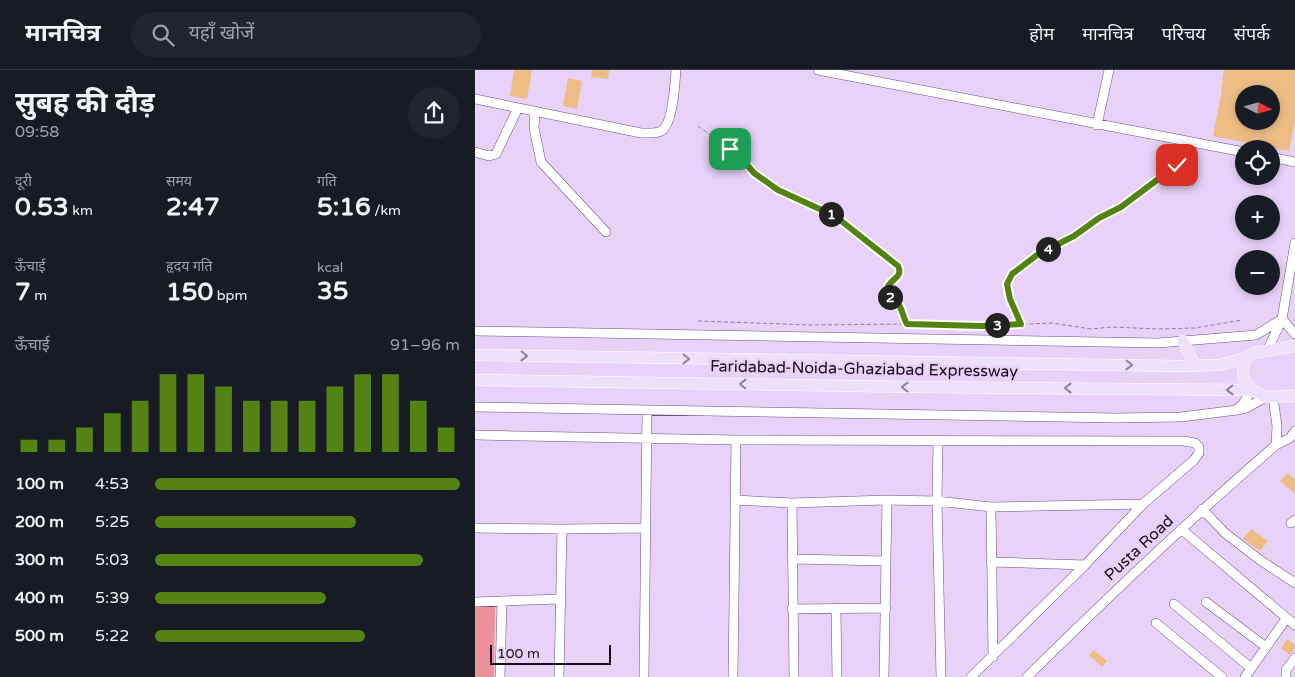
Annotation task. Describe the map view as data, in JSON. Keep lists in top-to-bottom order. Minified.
{"streets":{"main road":["Faridabad-Noida-Ghaziabad Expressway"],"street":["Pusta Road"]},"scale_bar":"100 m","north":"right","page":{"header":"मानचित्र","search":"यहाँ खोजें","nav":["होम","मानचित्र","परिचय","संपर्क"],"heading":["सुबह की दौड़","09:58"],"map_buttons":["+","−"],"stats":[["दूरी","0.53 km"],["समय","2:47"],["गति","5:16 /km"],["ऊँचाई","7 m"],["हृदय गति","150 bpm"],["kcal","35"]],"pins":["1","4","2","3"],"chart":["ऊँचाई","91–96 m"],"list":[{"name":"100 m","note":"4:53"},{"name":"200 m","note":"5:25"},{"name":"300 m","note":"5:03"},{"name":"400 m","note":"5:39"},{"name":"500 m","note":"5:22"}],"scale":"100 m"}}
